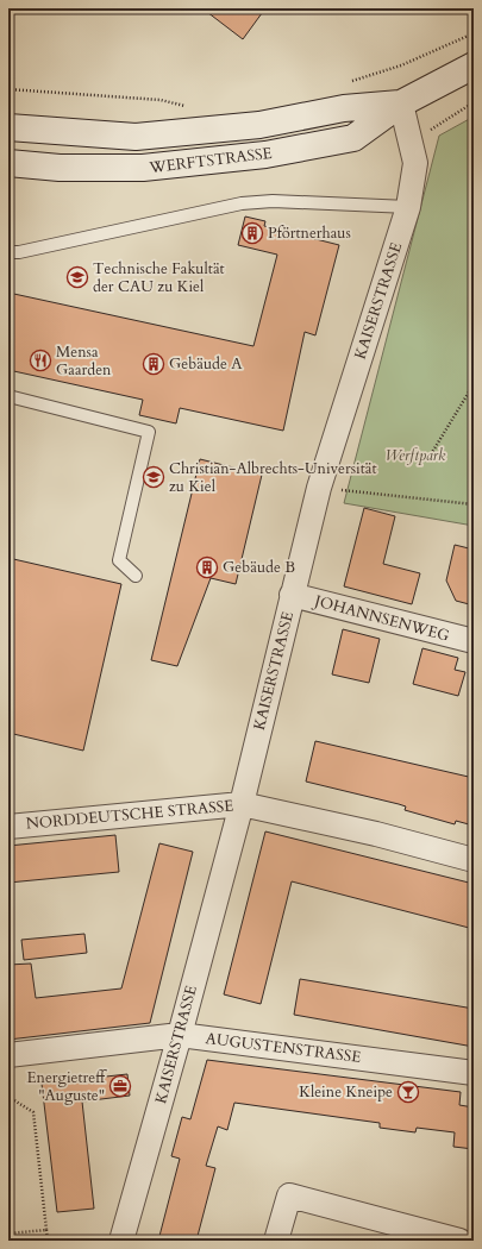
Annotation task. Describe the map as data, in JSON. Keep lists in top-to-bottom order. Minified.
{"streets":{"main road":["WERFTSTRASSE"],"street":["KAISERSTRASSE","JOHANNSENWEG","NORDDEUTSCHE STRASSE","AUGUSTENSTRASSE"]},"crossings":[["WERFTSTRASSE","KAISERSTRASSE"],["KAISERSTRASSE","JOHANNSENWEG"],["KAISERSTRASSE","NORDDEUTSCHE STRASSE"],["KAISERSTRASSE","AUGUSTENSTRASSE"]],"parks":["Werftpark"],"places":{"building":["Pförtnerhaus","Gebäude A","Gebäude B"],"school or university":["Technische Fakultät der CAU zu Kiel","Christian-Albrechts-Universität zu Kiel"],"restaurant":["Mensa Gaarden"],"office":["Energietreff \"Auguste\""],"bar":["Kleine Kneipe"]}}
